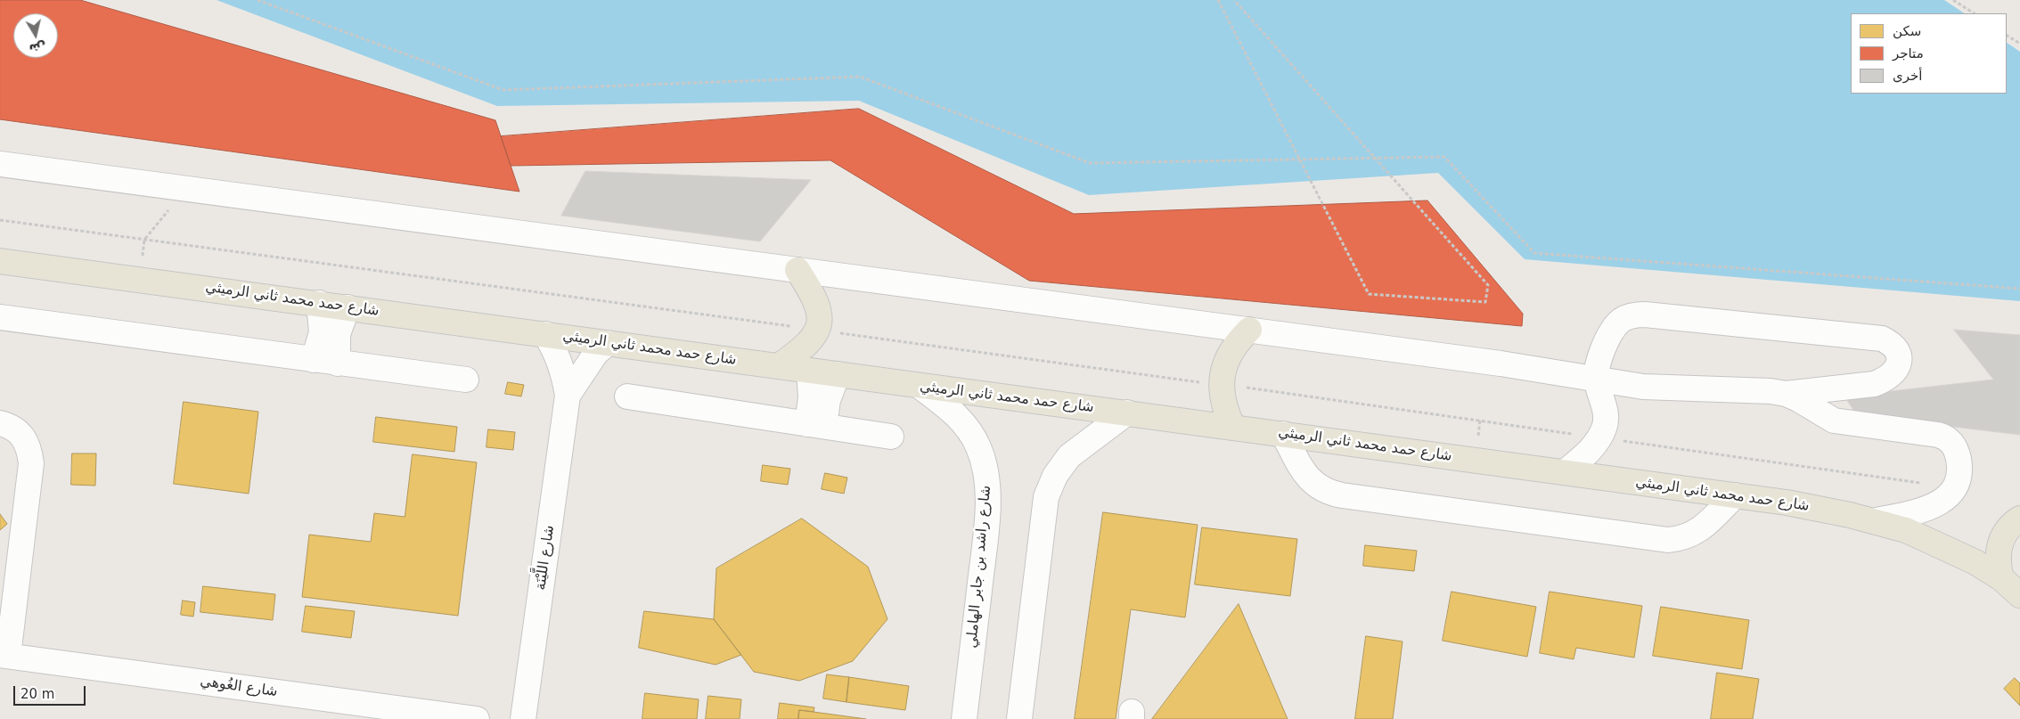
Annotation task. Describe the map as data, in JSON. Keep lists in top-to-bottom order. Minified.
{"streets":{"main road":["شارع حمد محمد ثاني الرميثي"],"street":["شارع اللَّيْنَة","شارع راشد بن جابر الهاملي","شارع الغُوهي"]},"crossings":[["شارع حمد محمد ثاني الرميثي","شارع اللَّيْنَة"],["شارع حمد محمد ثاني الرميثي","شارع راشد بن جابر الهاملي"]],"legend":["سكن","متاجر","أخرى"],"scale_bar":"20 m","north":"bottom"}
